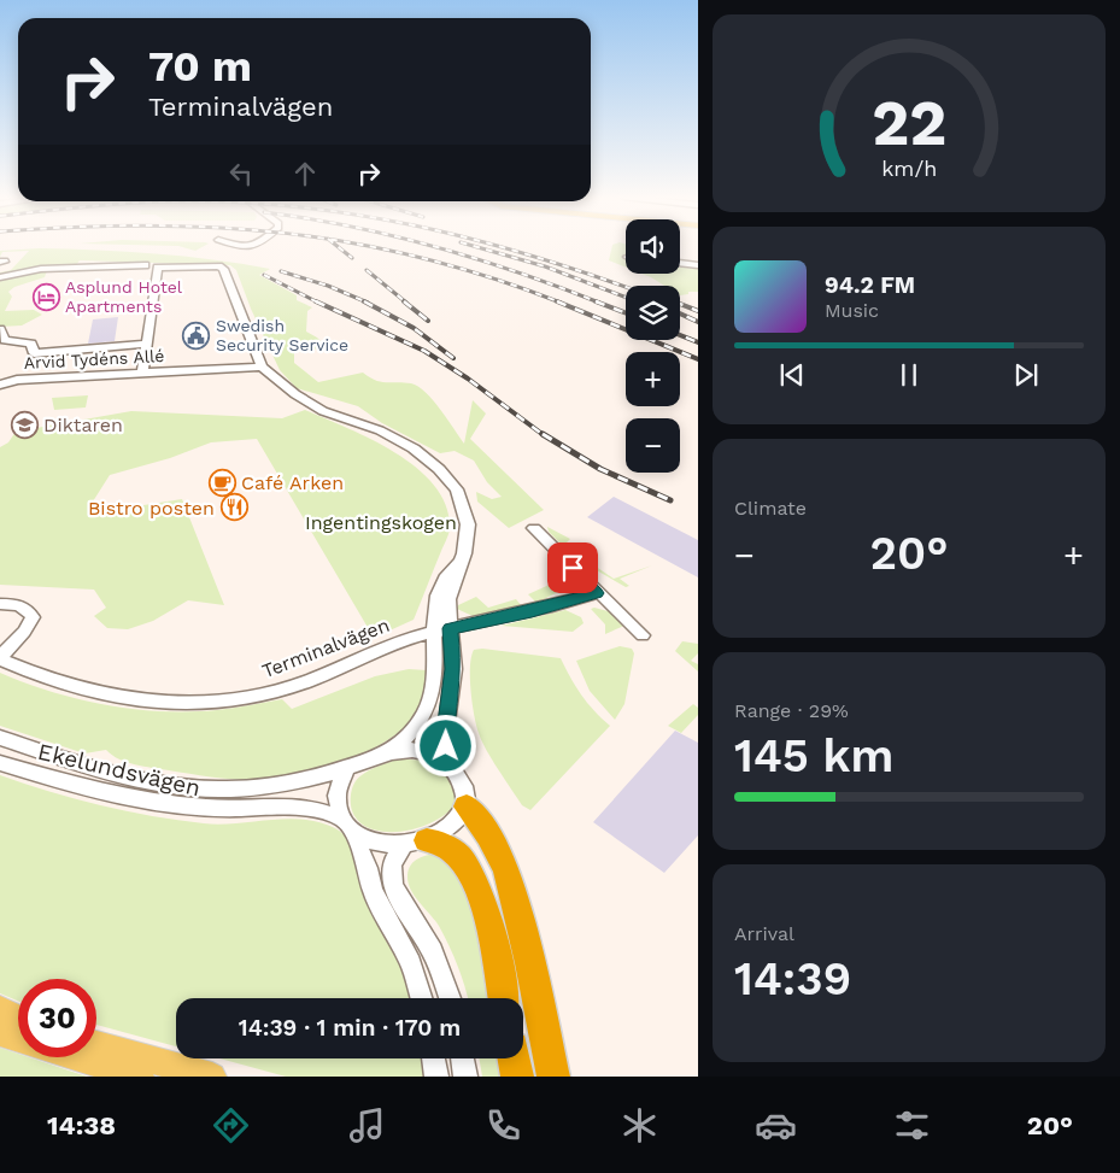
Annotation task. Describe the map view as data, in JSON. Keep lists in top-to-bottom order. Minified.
{"streets":{"street":["Arvid Tydéns Allé","Terminalvägen","Ekelundsvägen"]},"parks":["Ingentingskogen"],"places":{"hotel":["Asplund Hotel Apartments"],"public building":["Swedish Security Service"],"school or university":["Diktaren"],"cafe":["Café Arken"],"restaurant":["Bistro posten"]},"page":{"turn":["70 m","Terminalvägen"],"map_buttons":["+","−"],"song":["94.2 FM","Music"],"tile":["Climate",["Range · 29%","145 km"],["Arrival","14:39"]],"heat":["−","20°","+"],"limit":"30","trip":"14:39 · 1 min · 170 m","tabs":["14:38","20°"],"gauge":["22","km/h"]}}
